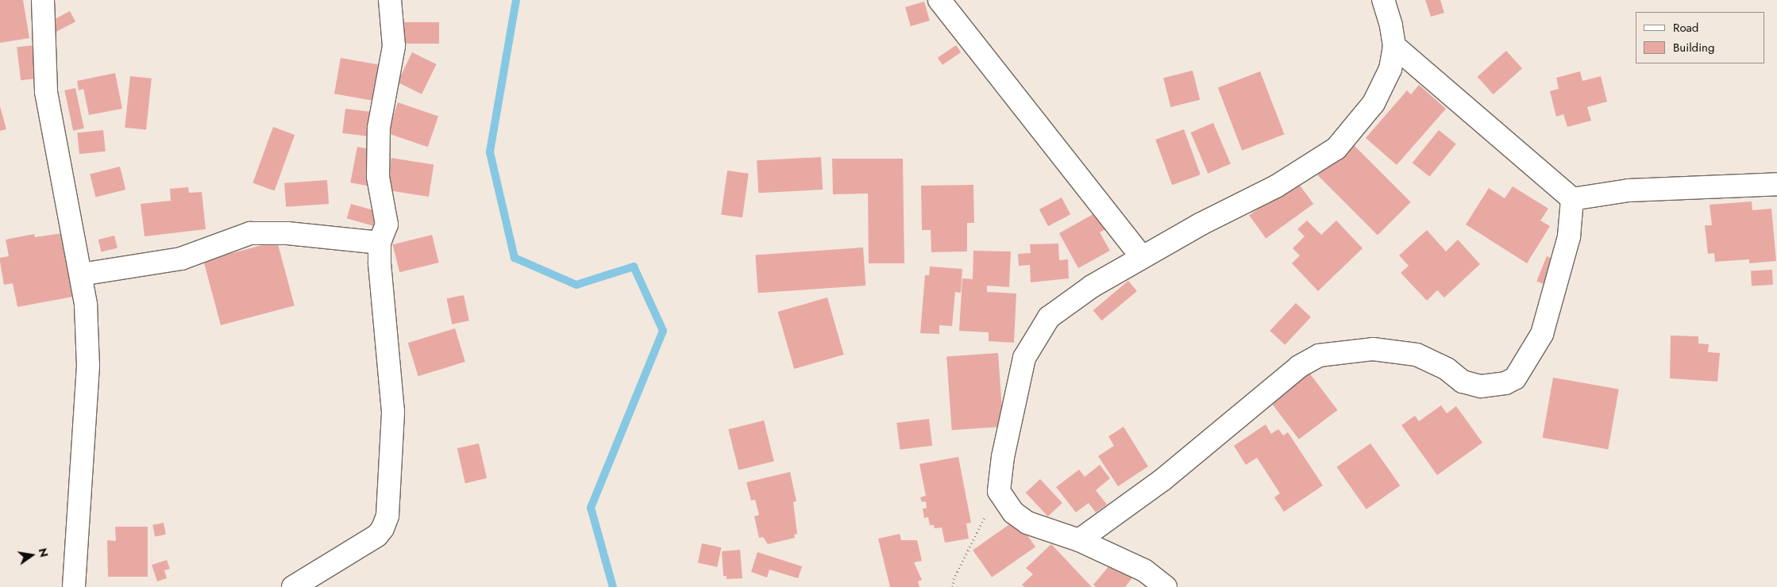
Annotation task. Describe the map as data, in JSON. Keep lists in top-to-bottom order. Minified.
{"legend":["Road","Building"],"north":"right"}
